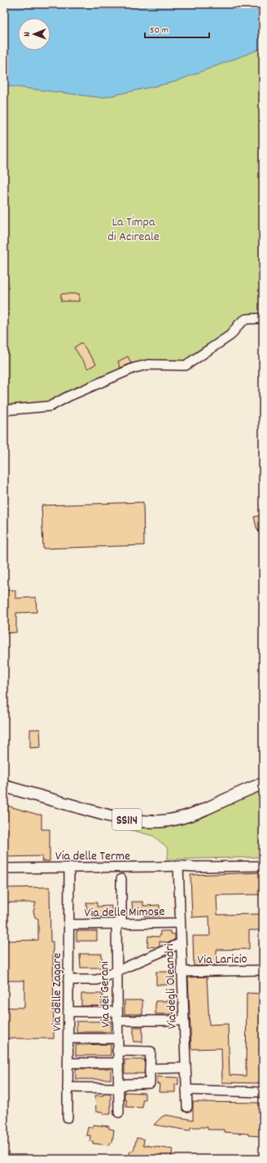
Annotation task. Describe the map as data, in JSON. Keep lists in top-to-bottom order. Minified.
{"streets":{"main road":["SS114"],"street":["Via delle Terme","Via delle Mimose","Via Laricio","Via degli Oleandri","Via delle Zagare","Via dei Gerani"]},"crossings":[["Via delle Terme","Via degli Oleandri"],["Via delle Terme","Via delle Zagare"],["Via delle Mimose","Via degli Oleandri"],["Via delle Mimose","Via delle Zagare"],["Via delle Mimose","Via dei Gerani"],["Via Laricio","Via degli Oleandri"]],"parks":["La Timpa di Acireale"],"scale_bar":"50 m","north":"left"}
